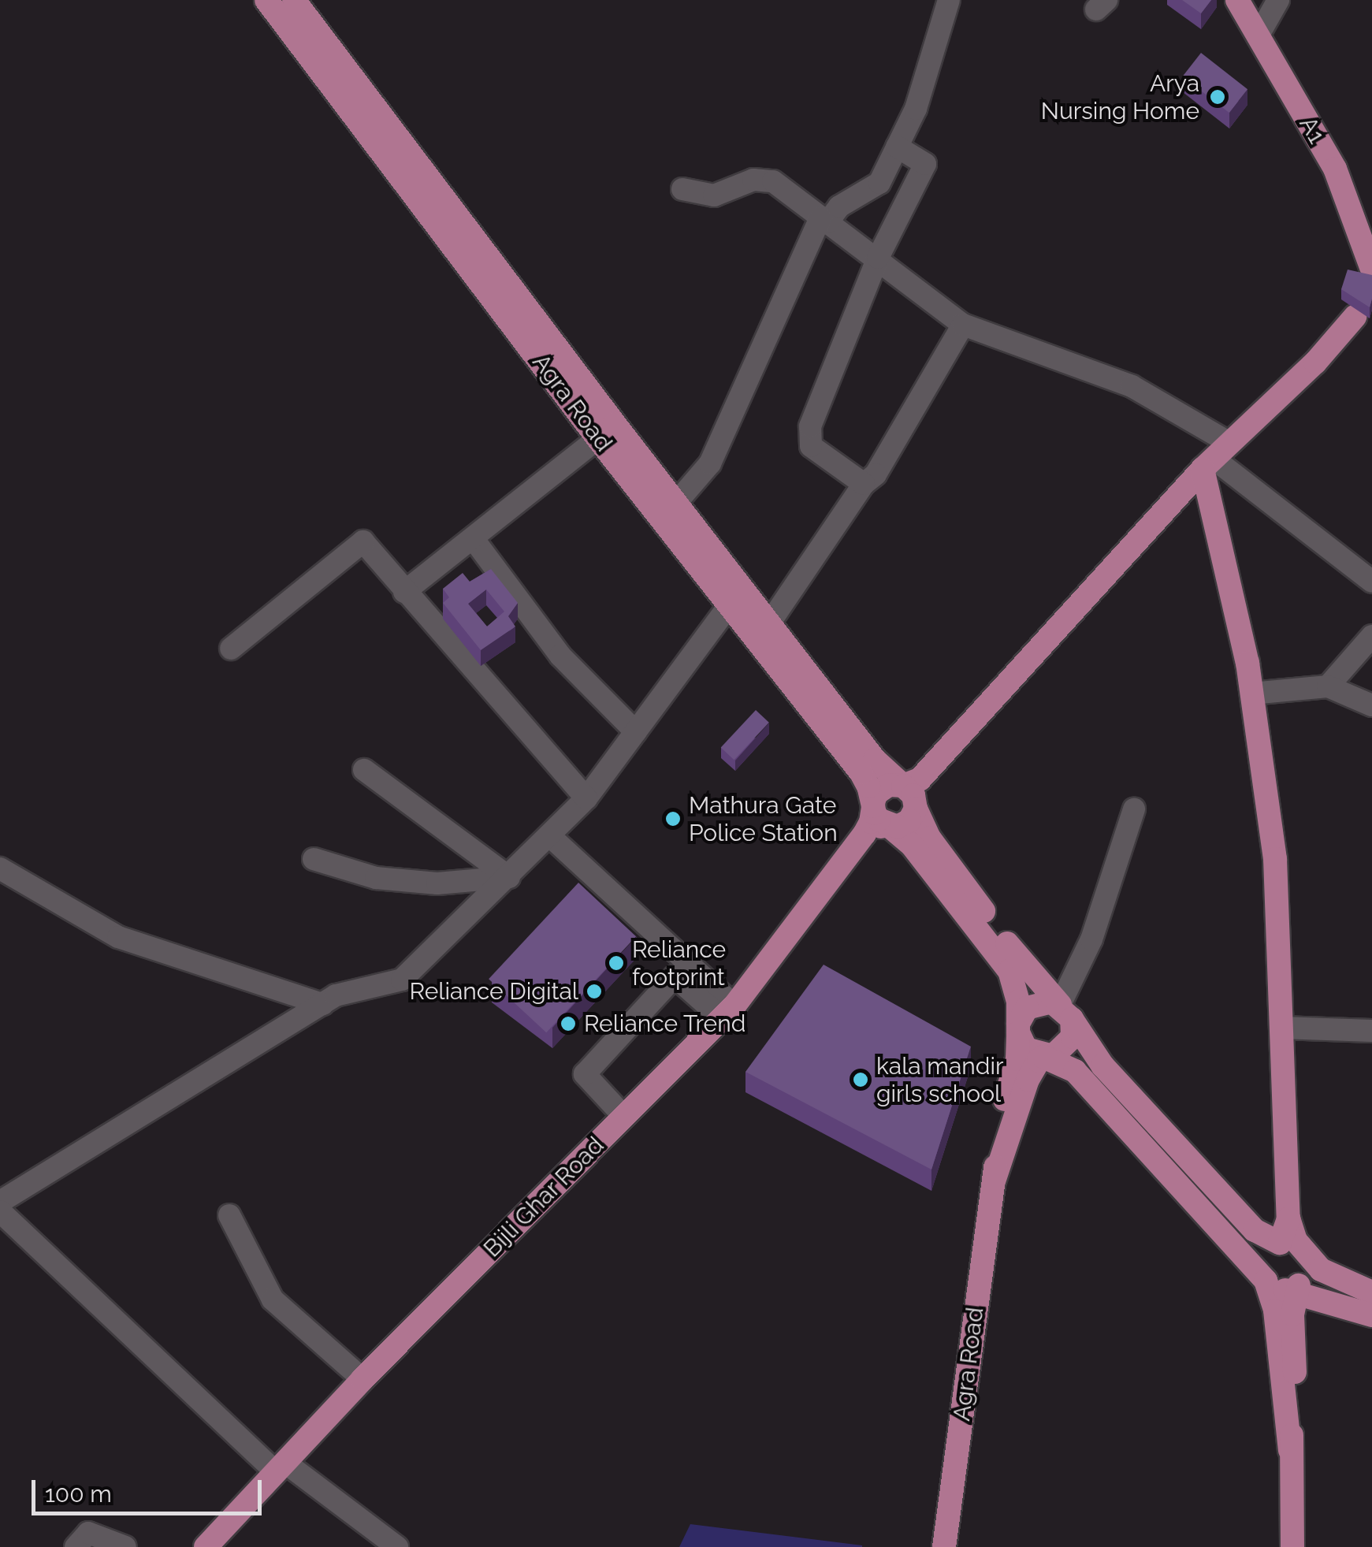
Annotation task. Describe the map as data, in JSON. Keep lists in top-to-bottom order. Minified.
{"streets":{"main road":["A1","Agra Road","Bijli Ghar Road"]},"crossings":[["Agra Road","Bijli Ghar Road"]],"places":["Arya Nursing Home","Mathura Gate Police Station","Reliance footprint","Reliance Digital","Reliance Trend","kala mandir girls school"],"scale_bar":"100 m"}
